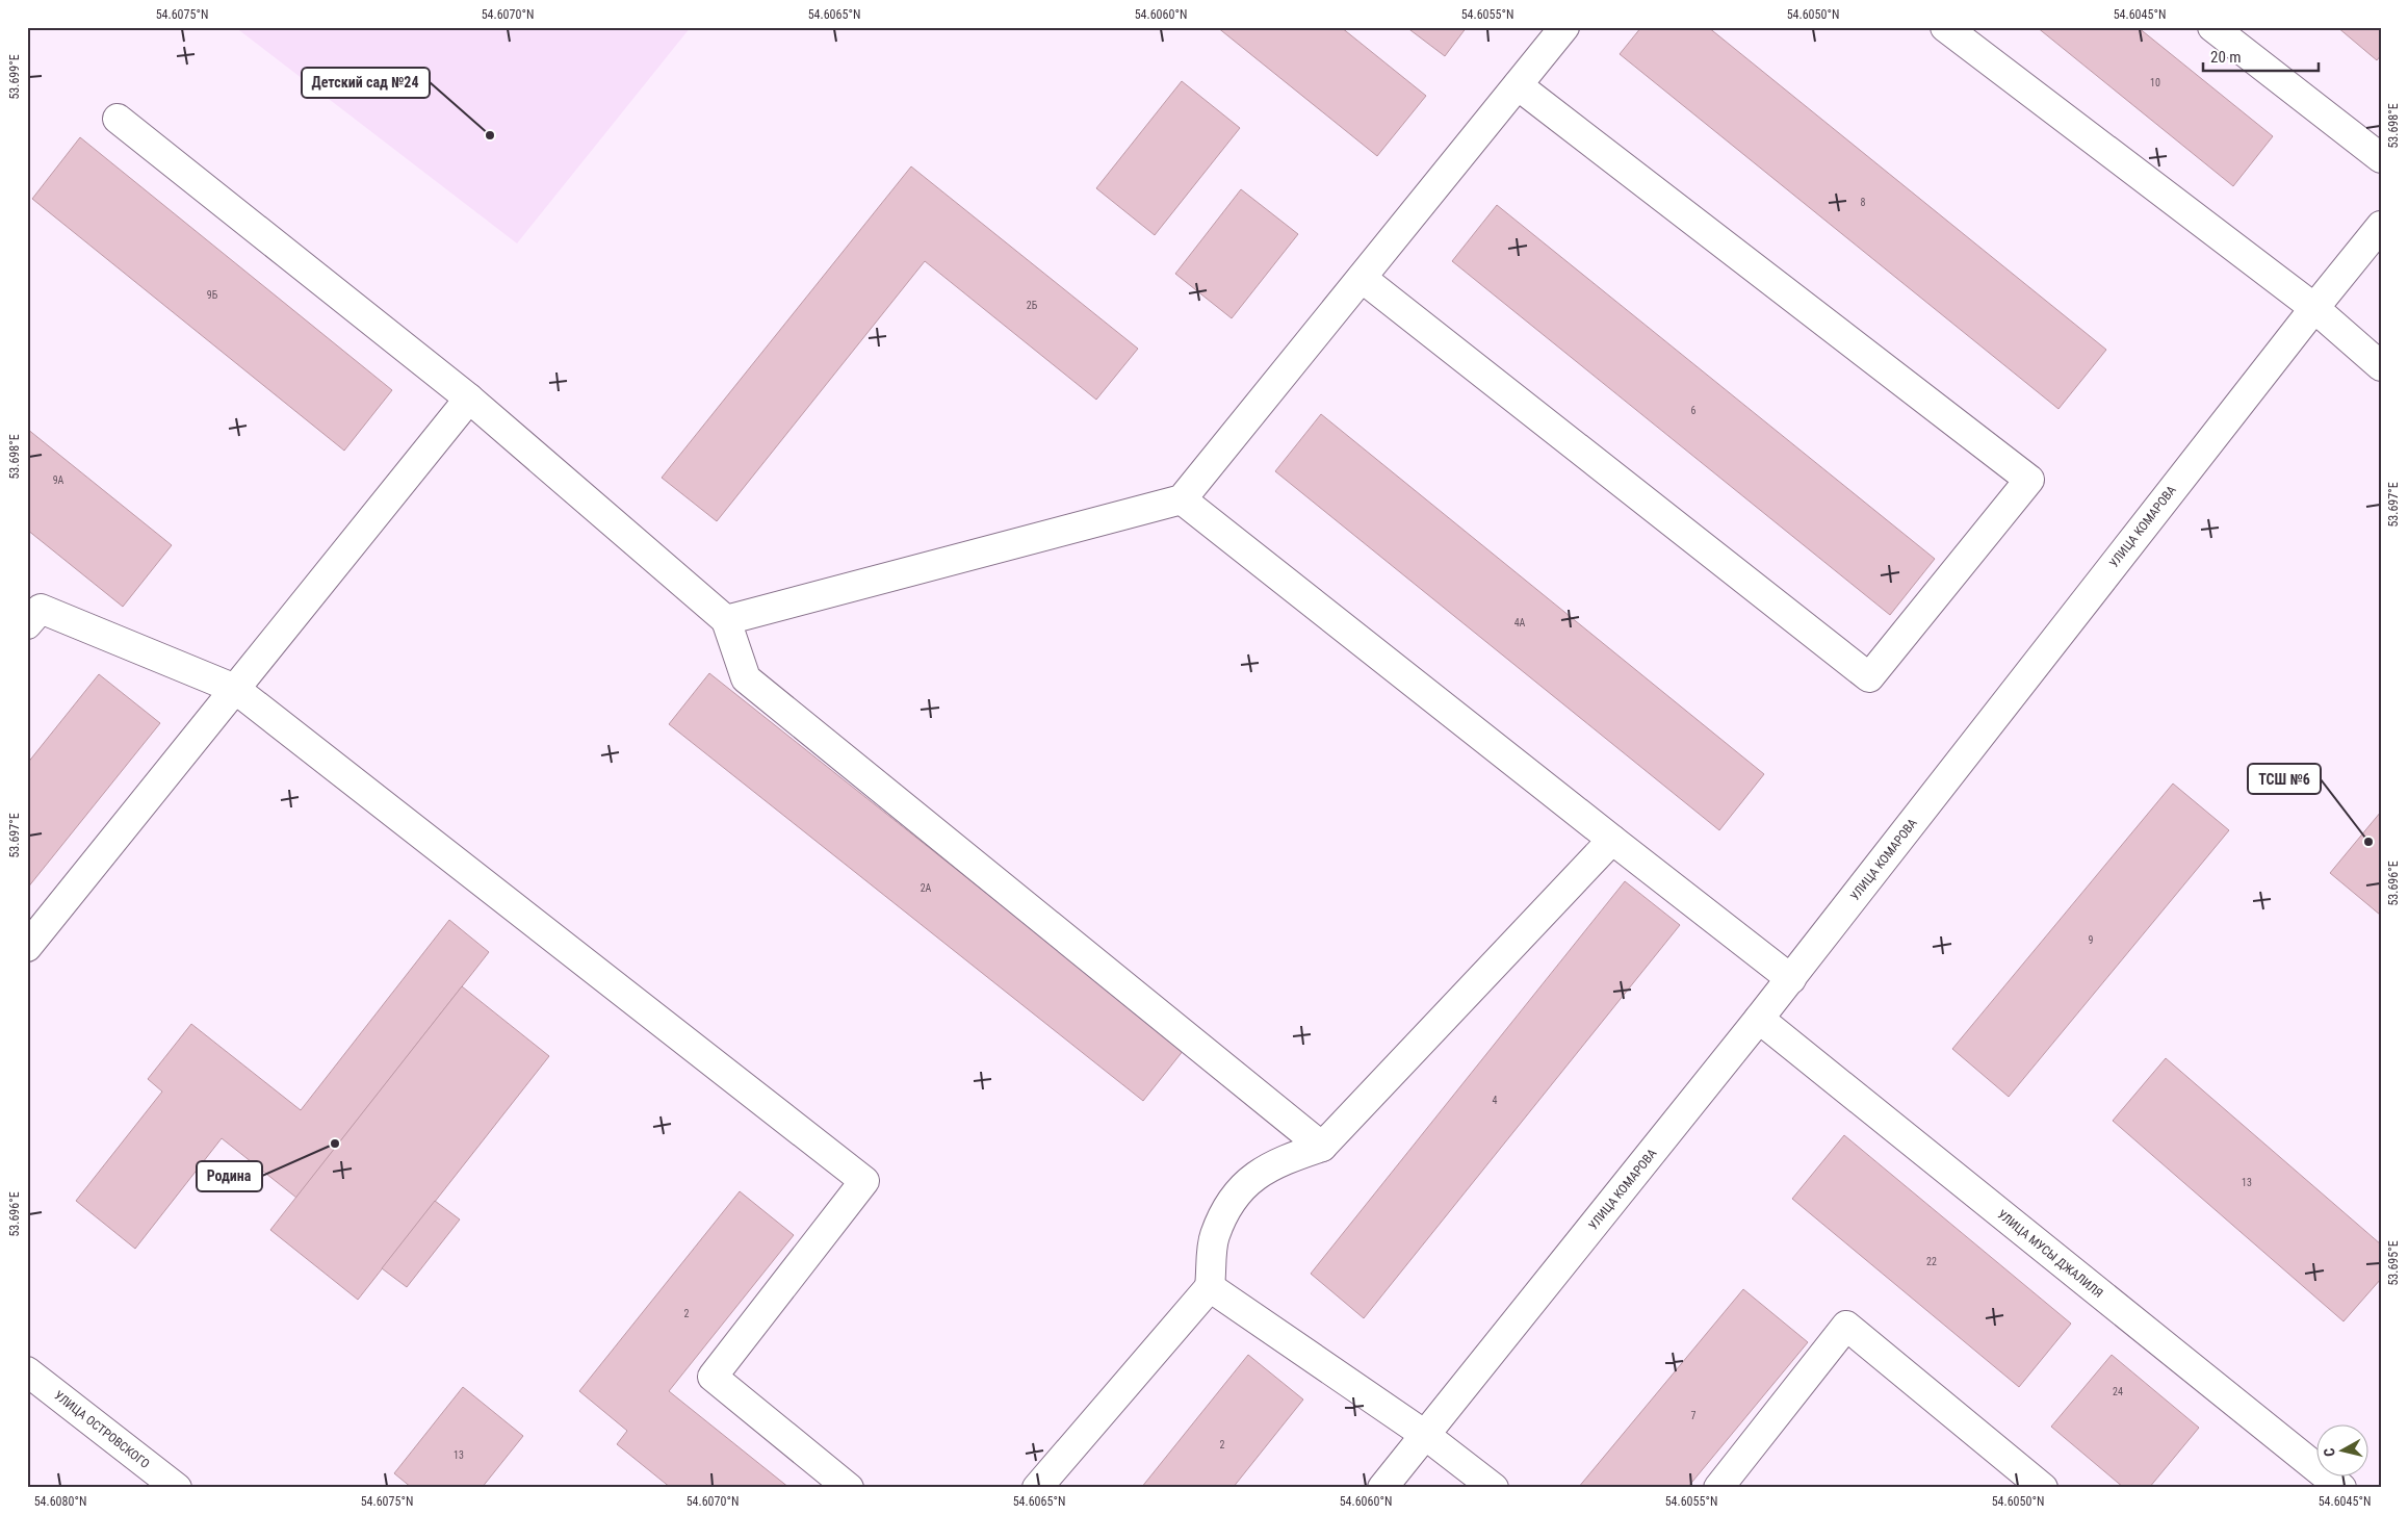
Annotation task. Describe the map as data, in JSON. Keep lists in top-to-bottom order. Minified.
{"streets":{"street":["УЛИЦА КОМАРОВА","УЛИЦА МУСЫ ДЖАЛИЛЯ","УЛИЦА ОСТРОВСКОГО"]},"crossings":[["УЛИЦА КОМАРОВА","УЛИЦА МУСЫ ДЖАЛИЛЯ"]],"places":["Детский сад №24","ТСШ №6","Родина"],"house_numbers":["10","8","9Б","2Б","6","9А","4А","2А","9","4","13","22","2","24","7","2","13"],"scale_bar":"20 m","north":"left","coordinates":["54.6075°N","54.6070°N","54.6065°N","54.6060°N","54.6055°N","54.6050°N","54.6045°N","53.699°E","53.698°E","53.697°E","53.696°E","53.695°E","54.6080°N"]}
